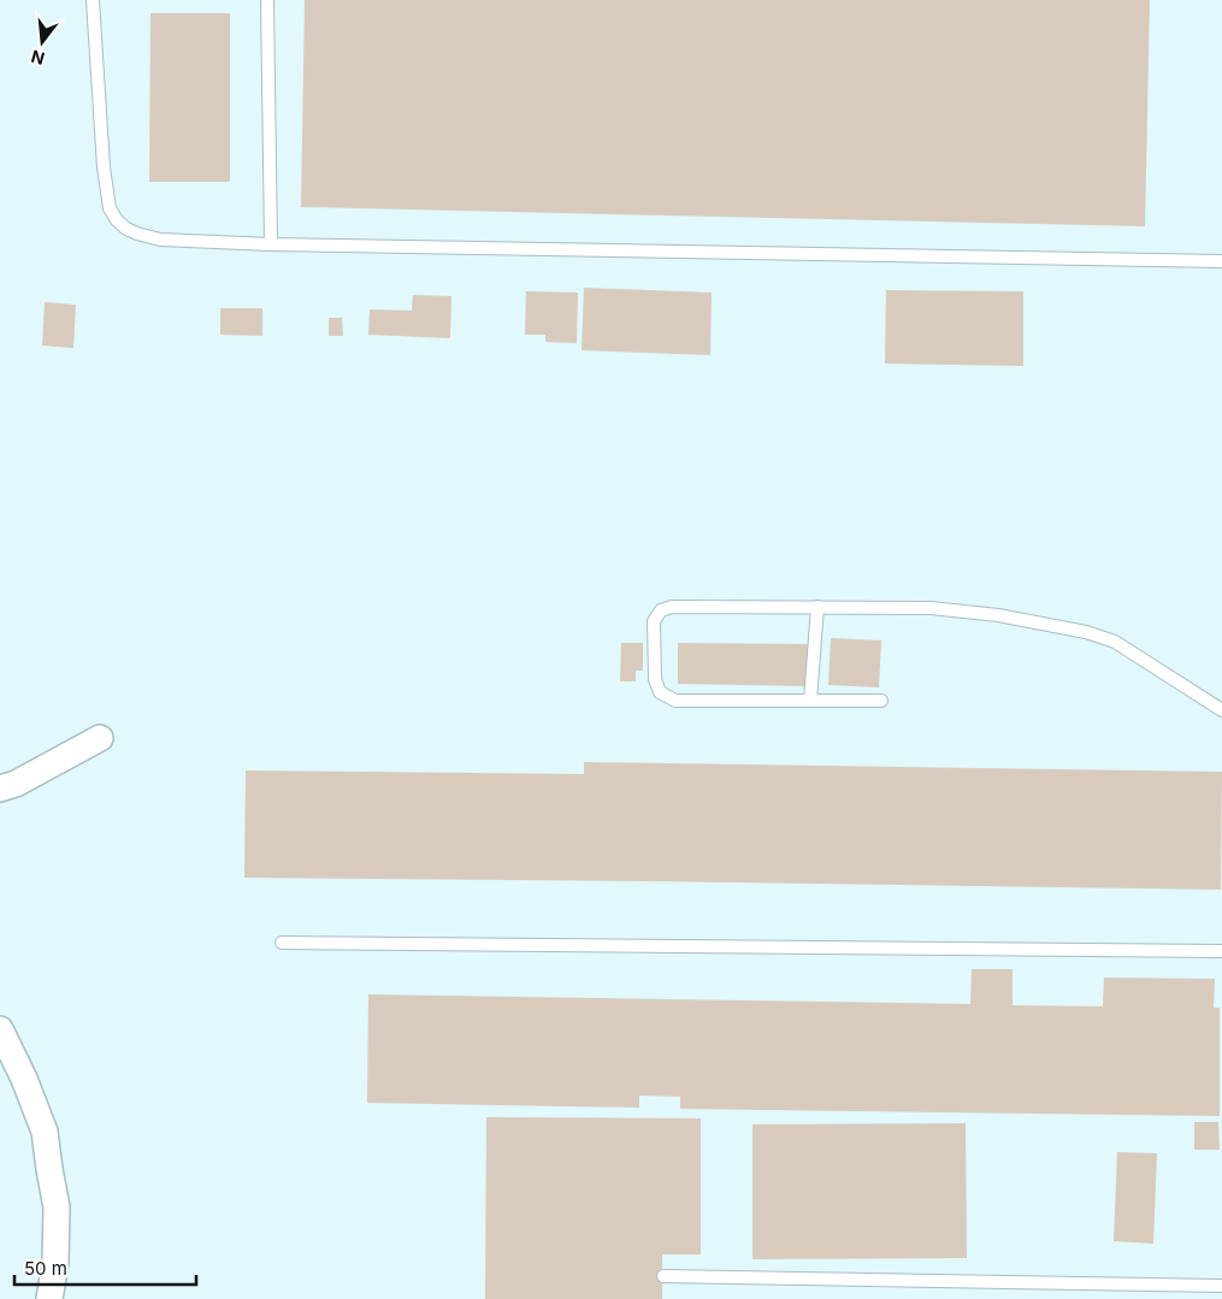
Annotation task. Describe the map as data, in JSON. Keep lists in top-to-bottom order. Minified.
{"scale_bar":"50 m","north":"bottom"}
